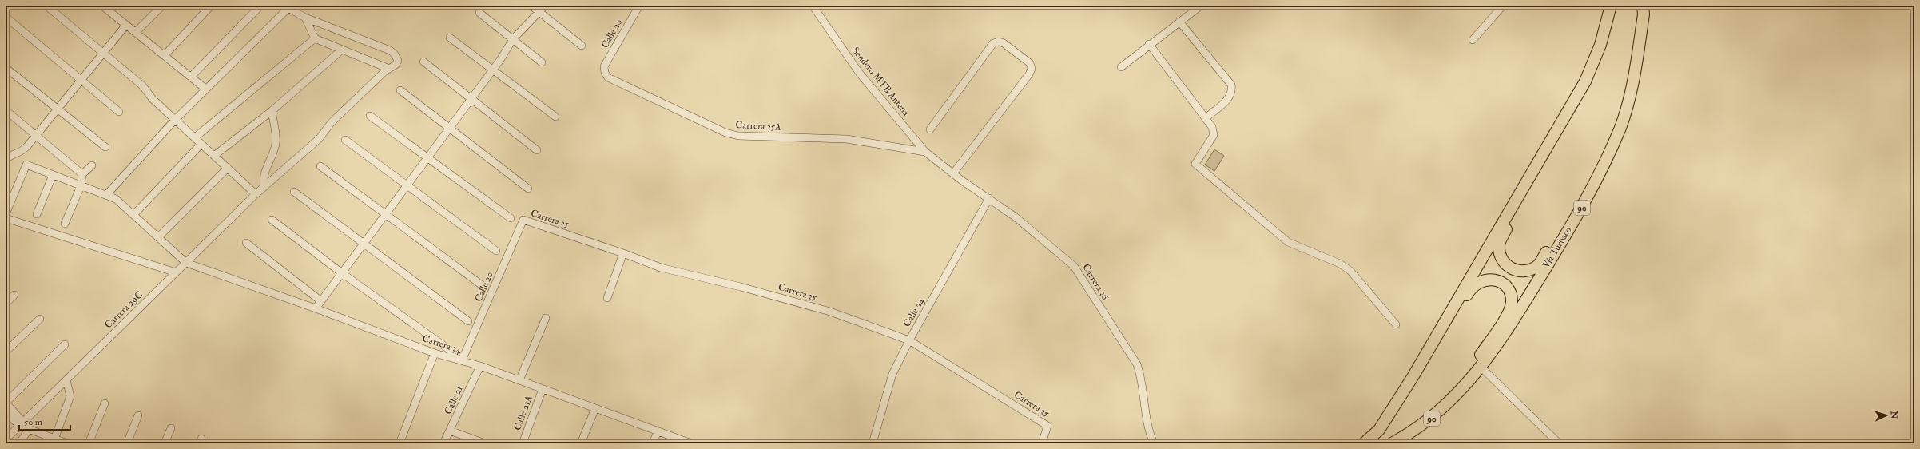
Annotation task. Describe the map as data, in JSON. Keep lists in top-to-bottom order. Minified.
{"streets":{"highway":["90","Vía Turbaco"],"street":["Calle 20","Sendero MTB Antena","Carrera 35A","Carrera 35","Carrera 36","Carrera 29C","Calle 24","Carrera 34","Calle 21","Calle 21A"]},"crossings":[["Calle 20","Carrera 35A"],["Calle 20","Carrera 35"],["Calle 20","Carrera 34"],["Sendero MTB Antena","Carrera 35A"],["Sendero MTB Antena","Carrera 36"],["Carrera 35A","Carrera 36"],["Carrera 35","Calle 24"],["Carrera 36","Calle 24"],["Carrera 29C","Carrera 34"],["Carrera 34","Calle 21"],["Carrera 34","Calle 21A"]],"scale_bar":"50 m","north":"right"}
